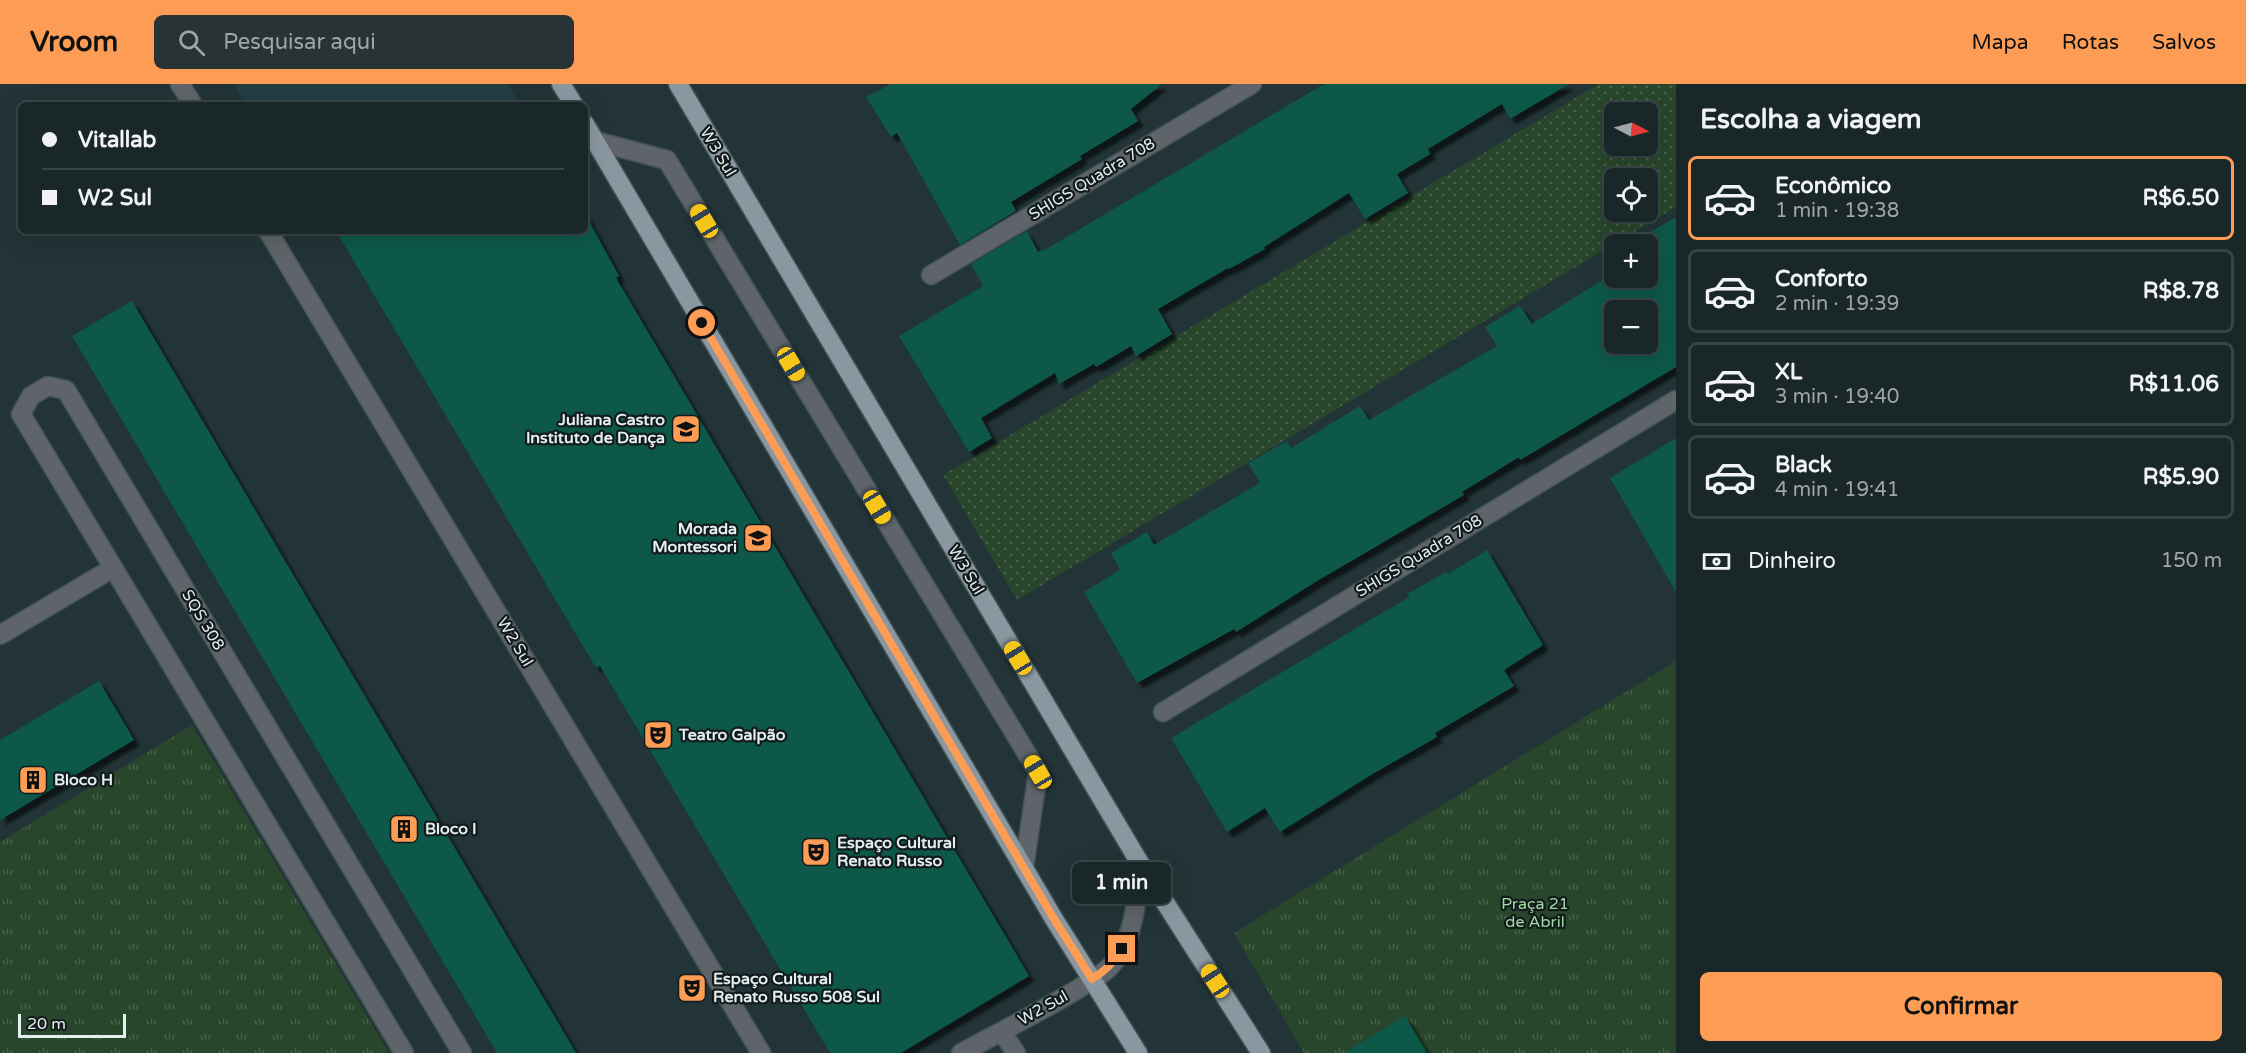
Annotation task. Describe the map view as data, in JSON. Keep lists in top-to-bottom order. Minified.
{"streets":{"main road":["W3 Sul"],"street":["SHIGS Quadra 708","SQS 308","W2 Sul"]},"crossings":[["W3 Sul","W2 Sul"]],"parks":["Praça 21 de Abril"],"places":{"school or university":["Juliana Castro Instituto de Dança","Morada Montessori"],"theatre":["Teatro Galpão","Espaço Cultural Renato Russo","Espaço Cultural Renato Russo 508 Sul"],"building":["Bloco H","Bloco I"]},"scale_bar":"20 m","north":"right","page":{"header":"Vroom","search":"Pesquisar aqui","nav":["Mapa","Rotas","Salvos"],"heading":"Escolha a viagem","map_buttons":["+","−"],"banner":["Vitallab","W2 Sul"],"list":[{"name":"Econômico","note":"1 min · 19:38","value":"R$6.50"},{"name":"Conforto","note":"2 min · 19:39","value":"R$8.78"},{"name":"XL","note":"3 min · 19:40","value":"R$11.06"},{"name":"Black","note":"4 min · 19:41","value":"R$5.90"}],"pay":["Dinheiro","150 m"],"bubble":"1 min","buttons":"Confirmar","scale":"20 m"}}
